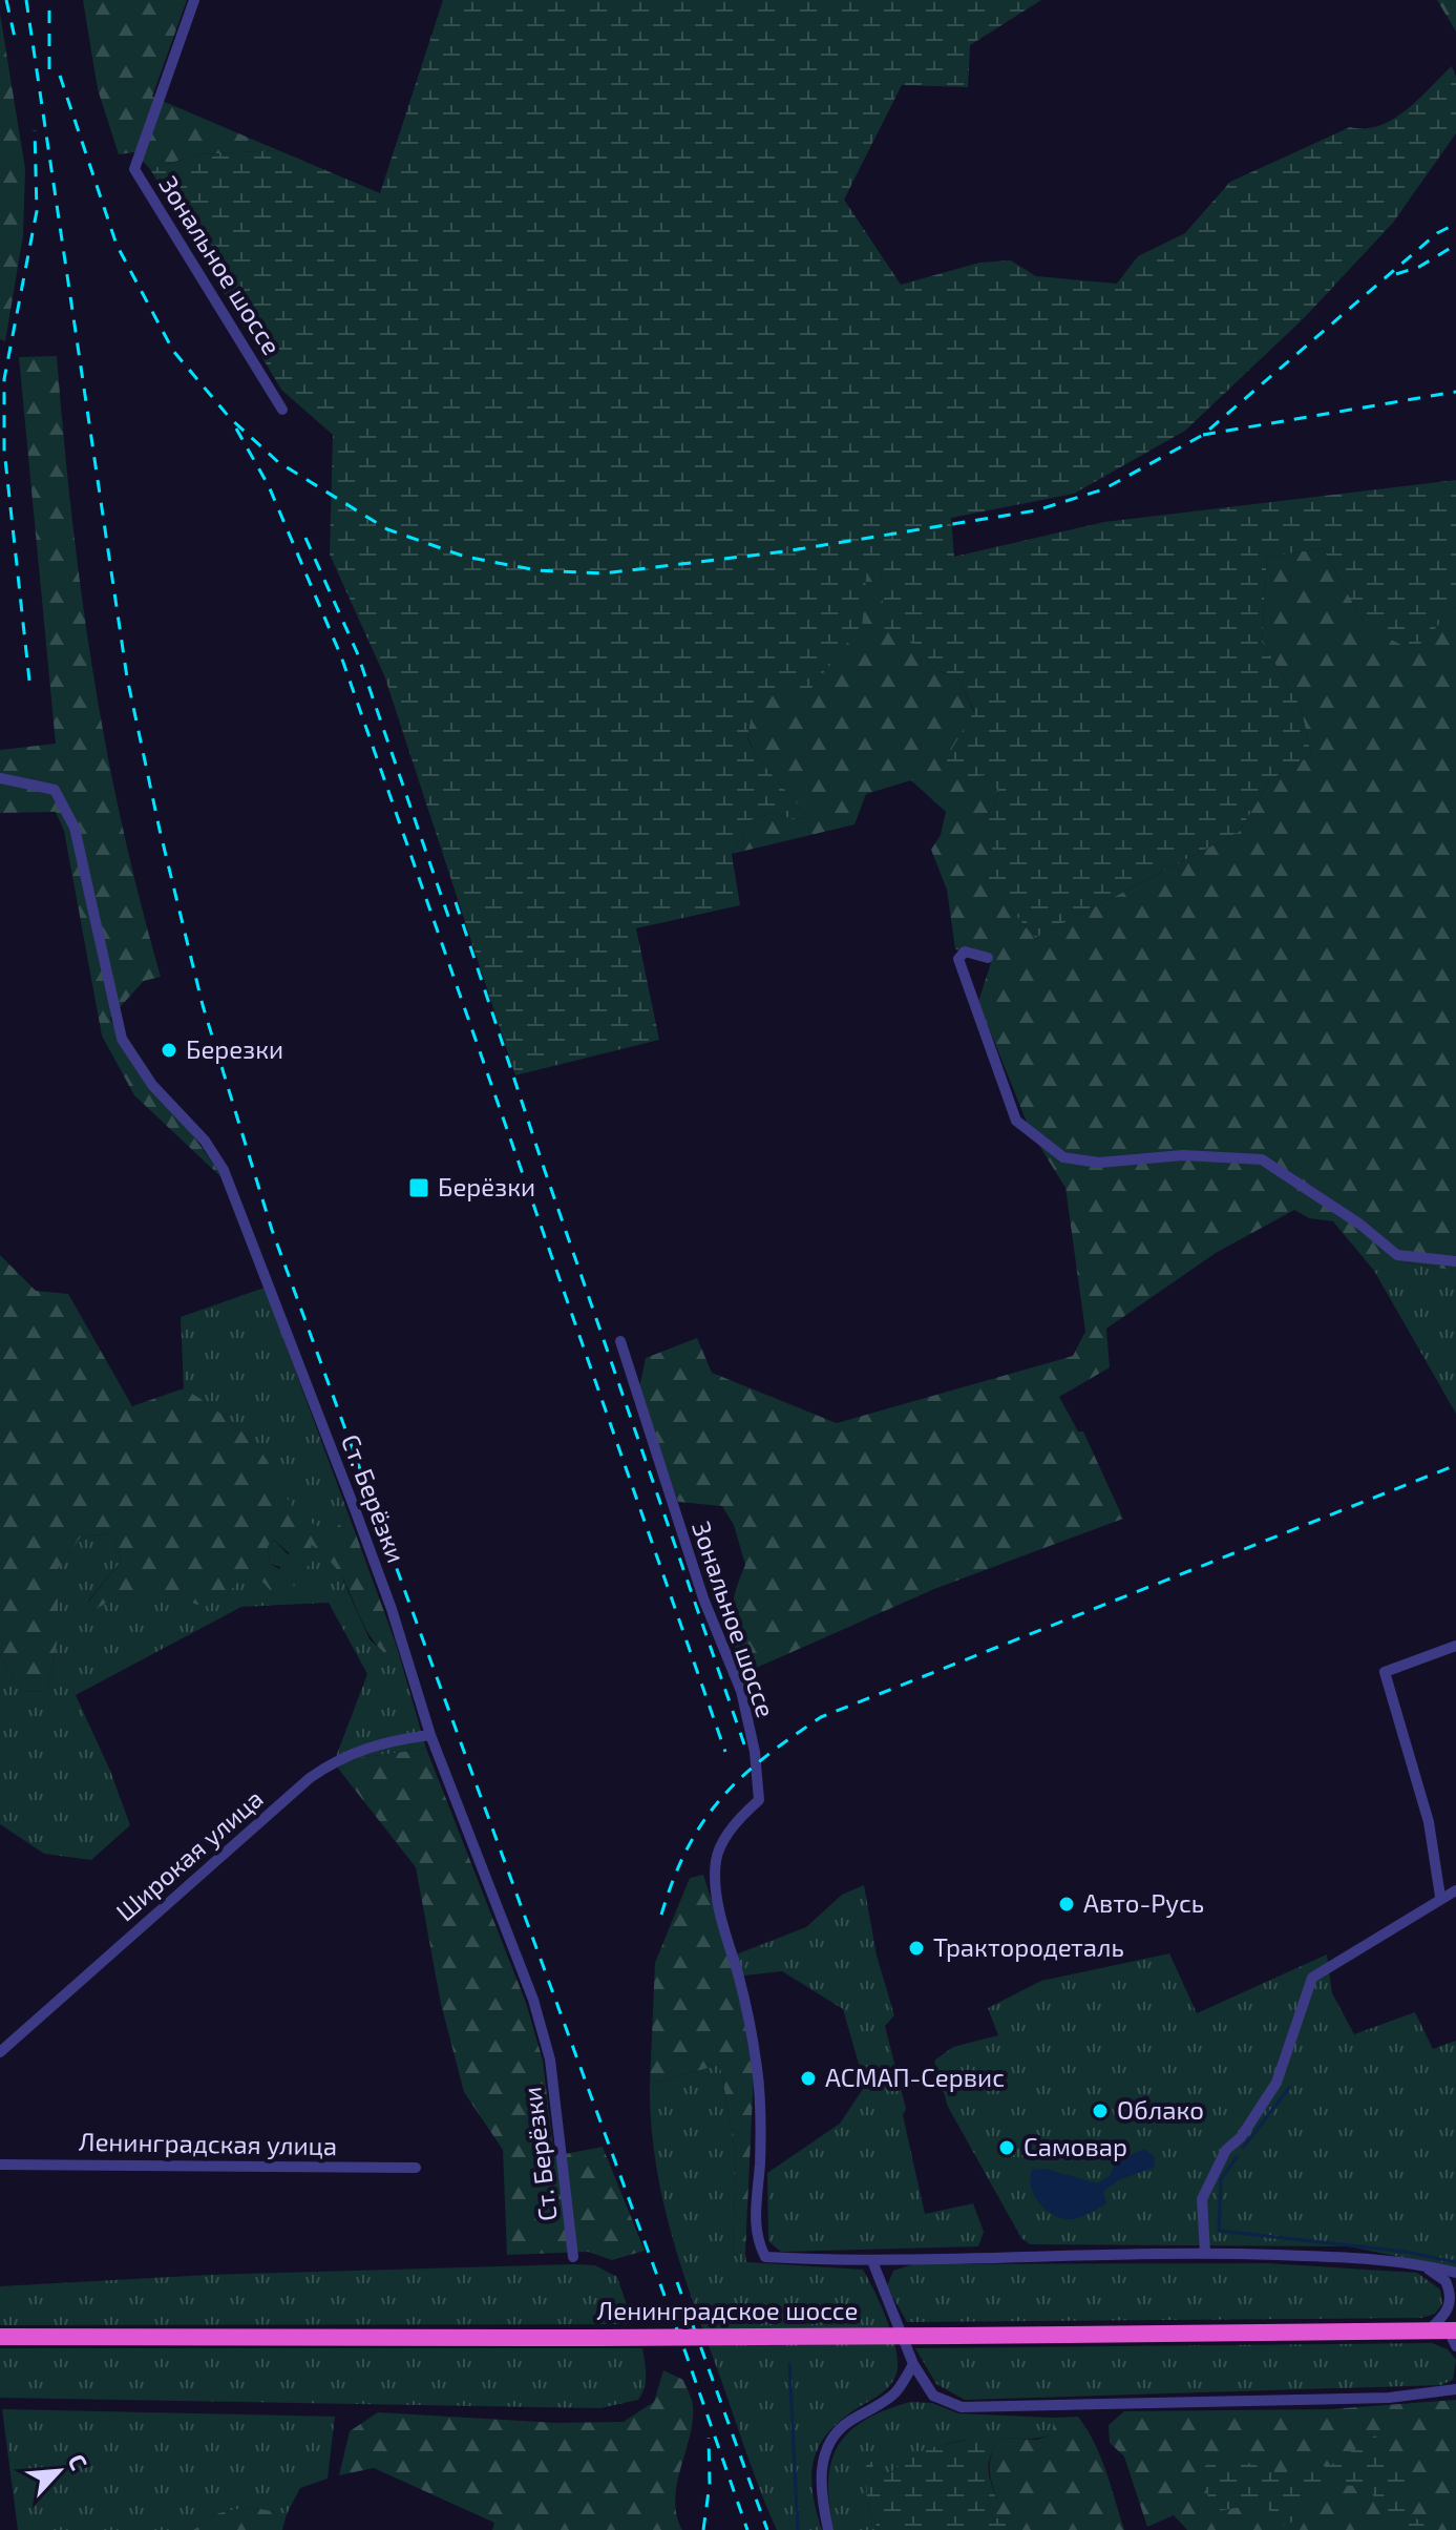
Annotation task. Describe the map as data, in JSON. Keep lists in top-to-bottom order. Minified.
{"streets":{"highway":["Ленинградское шоссе"],"street":["Зональное шоссе","Ст. Берёзки","Широкая улица","Ленинградская улица"]},"crossings":[["Ст. Берёзки","Широкая улица"]],"places":{"other":["Березки","Авто-Русь","Трактородеталь","АСМАП-Сервис","Облако","Самовар"],"transit":["Берёзки"]},"north":"top right"}
